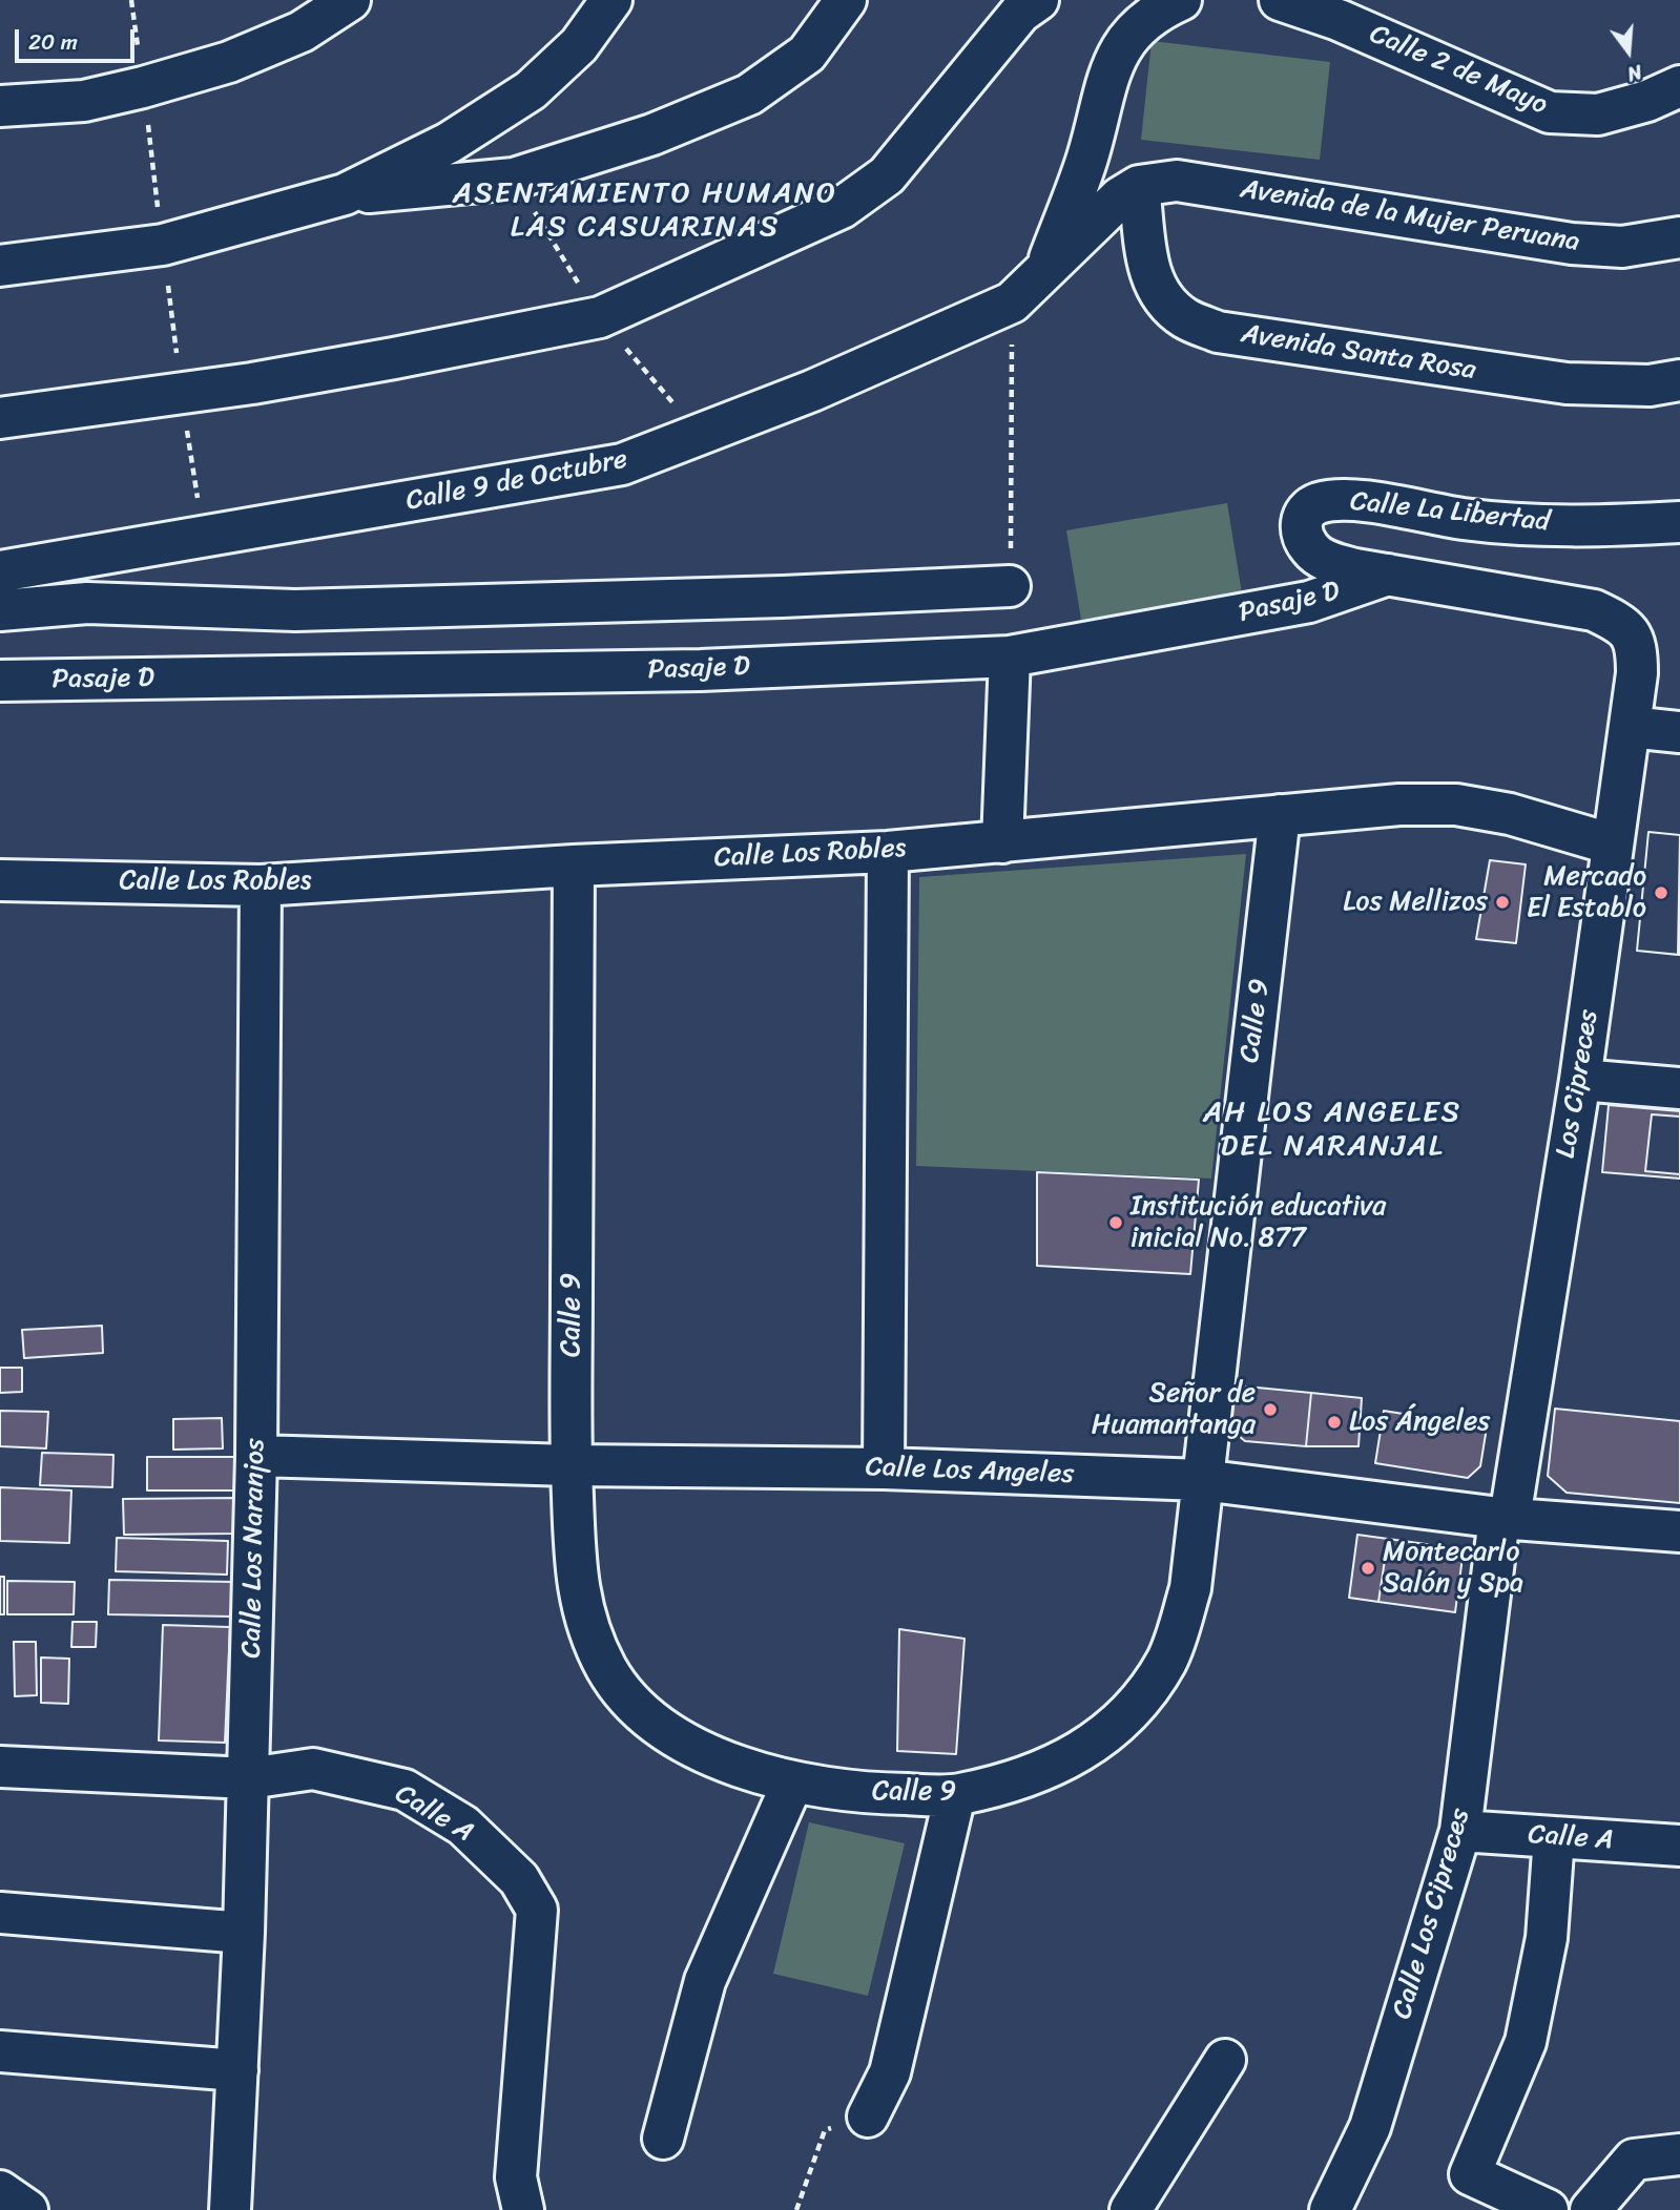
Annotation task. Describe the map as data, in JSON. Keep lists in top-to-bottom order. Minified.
{"streets":{"street":["Calle 2 de Mayo","Avenida de la Mujer Peruana","Avenida Santa Rosa","Calle 9 de Octubre","Calle La Libertad","Pasaje D","Calle Los Robles","Calle 9","Los Cipreces","Calle Los Angeles","Calle Los Naranjos","Calle A","Calle Los Cipreces"]},"crossings":[["Avenida de la Mujer Peruana","Avenida Santa Rosa"],["Avenida de la Mujer Peruana","Calle 9 de Octubre"],["Avenida Santa Rosa","Calle 9 de Octubre"],["Calle La Libertad","Pasaje D"],["Calle La Libertad","Los Cipreces"],["Calle Los Robles","Calle 9"],["Calle Los Robles","Los Cipreces"],["Calle Los Robles","Calle Los Naranjos"],["Calle 9","Calle Los Angeles"],["Los Cipreces","Calle Los Angeles"],["Los Cipreces","Calle Los Cipreces"],["Calle Los Angeles","Calle Los Naranjos"],["Calle Los Angeles","Calle Los Cipreces"],["Calle Los Naranjos","Calle A"],["Calle A","Calle Los Cipreces"]],"districts":["ASENTAMIENTO HUMANO LAS CASUARINAS","AH LOS ANGELES DEL NARANJAL"],"places":["Mercado El Establo","Los Mellizos","Institución educativa inicial No. 877","Señor de Huamantanga","Los Ángeles","Montecarlo Salón y Spa"],"scale_bar":"20 m","north":"bottom"}
